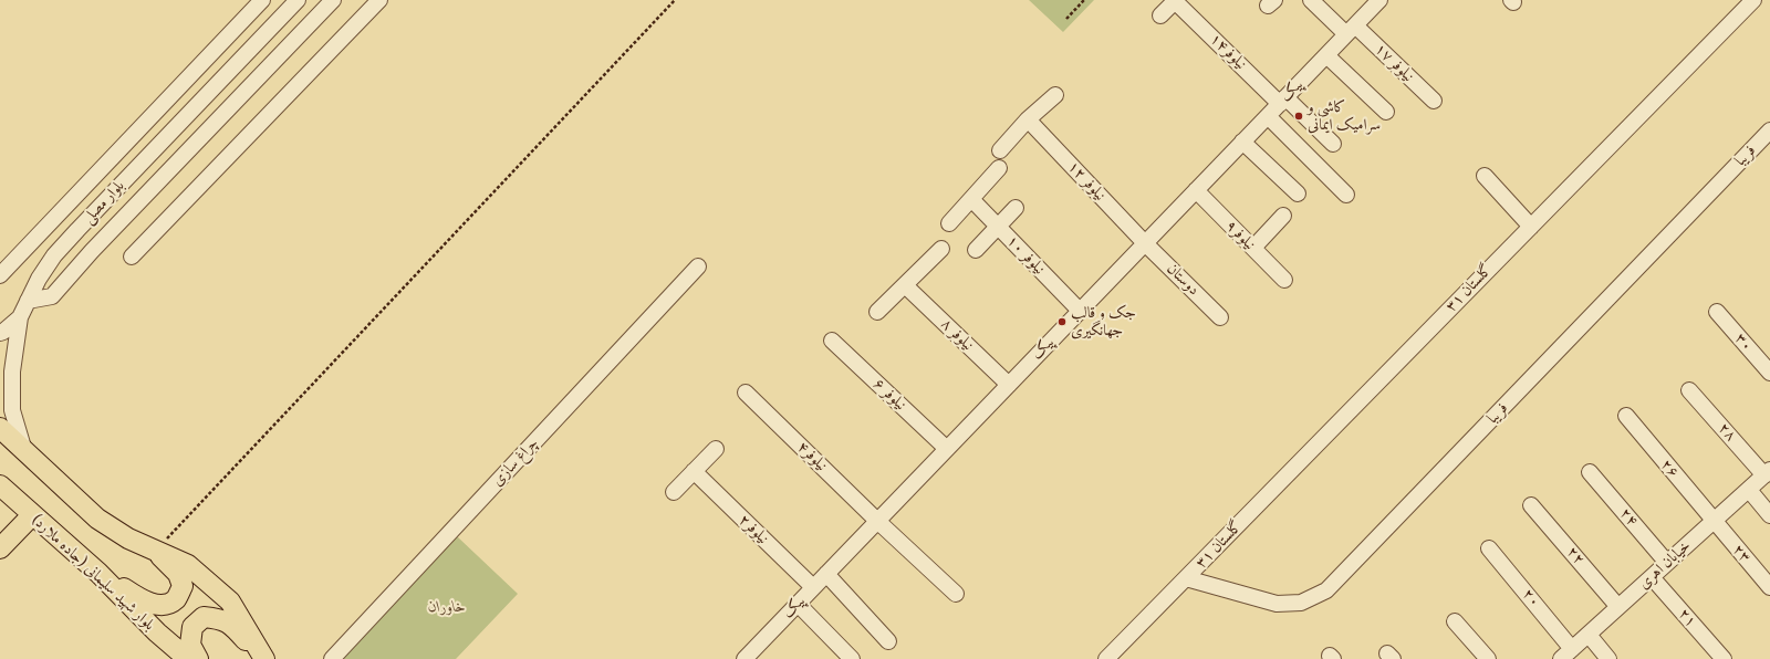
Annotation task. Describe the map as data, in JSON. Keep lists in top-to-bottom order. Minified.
{"streets":{"main road":["بلوار شهید سلیمانی (جاده ملارد)"],"street":["نیلوفر۱۴","نیلوفر ۱۷","پیک","فریبا","نیلوفر ۱۲","بلوار مصلی","نیلوفر۹","نیلوفر ۱۰","دوستان","گلستان ۳۱","نیلوفر ۸","۳۰","نیلوفر ۶","۲۸","نیلوفر۴","چراغ سازی","۲۶","۲۴","نیلوفر۲","۲۳","۲۲","خیابان اهری","۲۰","۲۱"]},"crossings":[["نیلوفر۱۴","پیک"],["نیلوفر ۱۷","پیک"],["پیک","نیلوفر ۱۲"],["پیک","نیلوفر۹"],["پیک","نیلوفر ۱۰"],["پیک","دوستان"],["پیک","نیلوفر ۸"],["پیک","نیلوفر ۶"],["پیک","نیلوفر۴"],["پیک","نیلوفر۲"],["فریبا","گلستان ۳۱"],["نیلوفر ۱۲","دوستان"],["۲۸","خیابان اهری"],["۲۶","۲۳"],["۲۶","خیابان اهری"],["۲۴","خیابان اهری"],["۲۳","خیابان اهری"],["۲۲","خیابان اهری"],["خیابان اهری","۲۰"],["خیابان اهری","۲۱"]],"parks":["خاوران"],"places":["کاشی و سرامیک ایمانی","جک و قالب جهانگیری"]}
